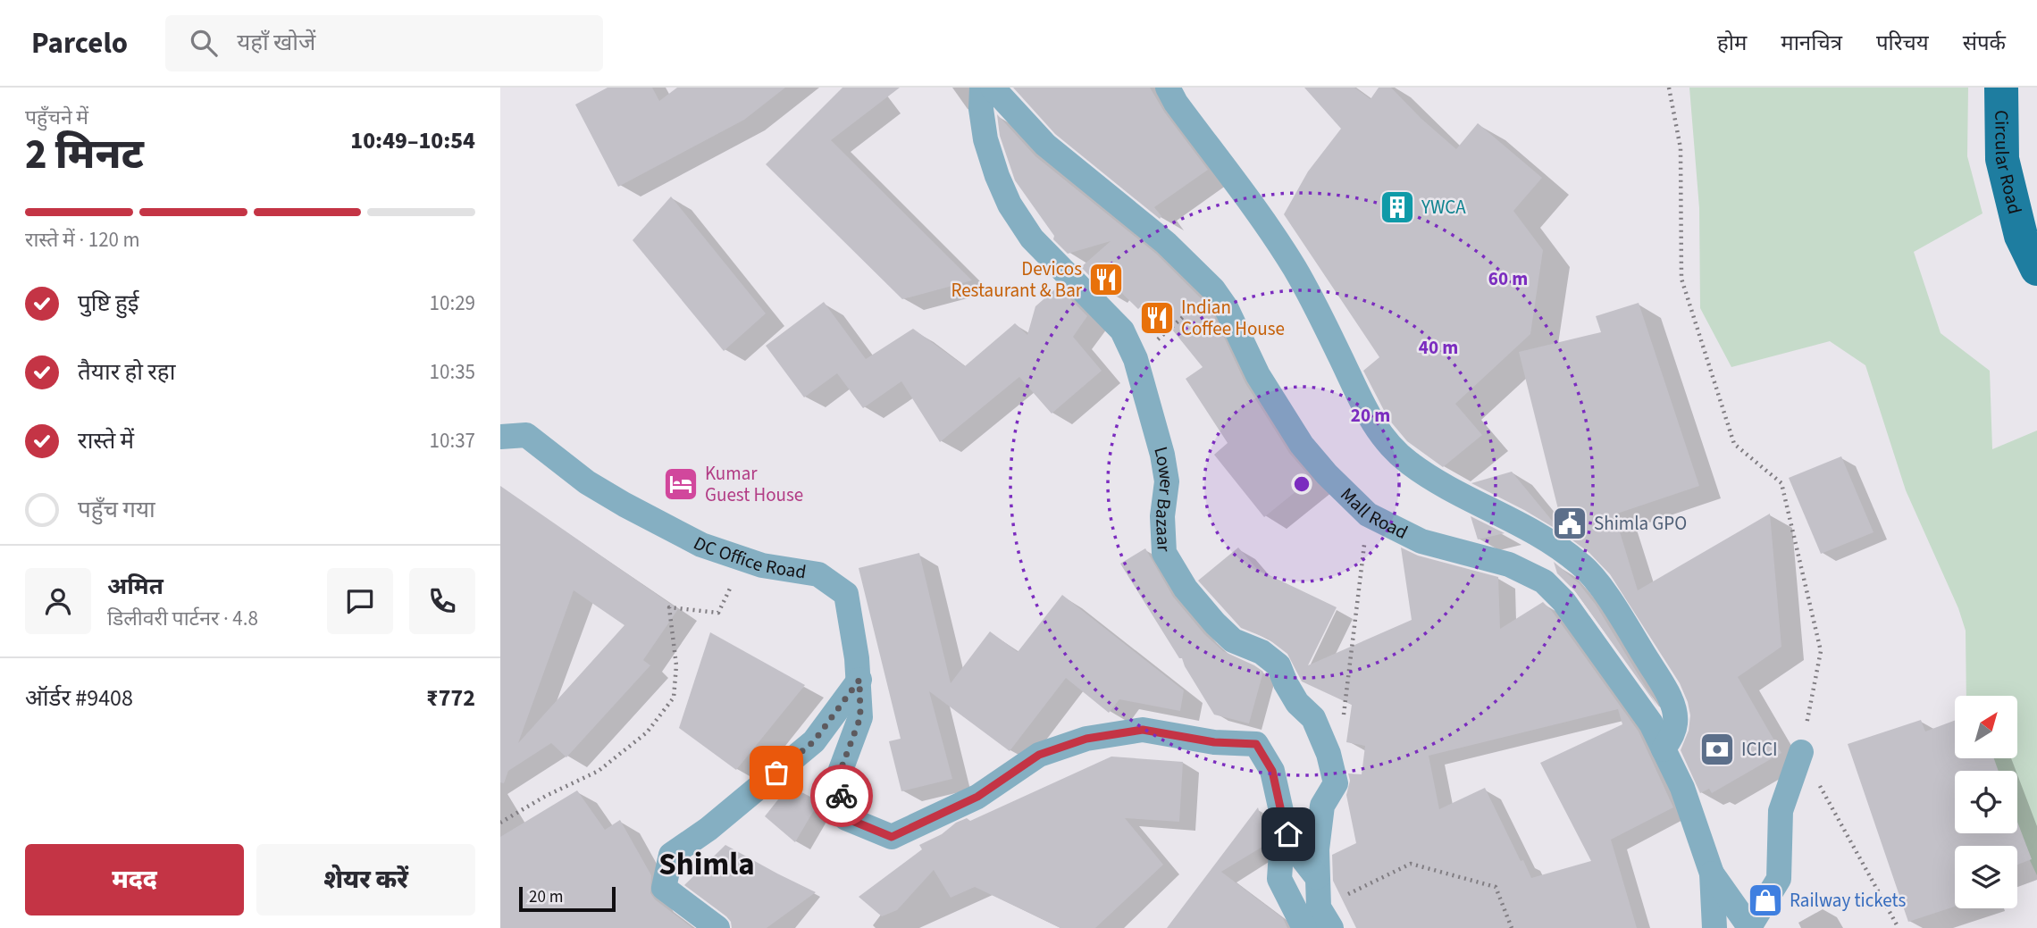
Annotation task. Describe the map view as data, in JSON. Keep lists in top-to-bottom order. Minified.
{"streets":{"main road":["Circular Road"],"street":["Lower Bazaar","Mall Road","DC Office Road"]},"crossings":[["Lower Bazaar","DC Office Road"]],"districts":["Shimla"],"places":{"building":["YWCA"],"restaurant":["Devicos Restaurant & Bar","Indian Coffee House"],"hotel":["Kumar Guest House"],"public building":["Shimla GPO"],"bank":["ICICI"],"shop":["Railway tickets"]},"scale_bar":"20 m","north":"top right","page":{"header":"Parcelo","search":"यहाँ खोजें","nav":["होम","मानचित्र","परिचय","संपर्क"],"heading":["2 मिनट","पहुँचने में","10:49–10:54"],"panel":["अमित","डिलीवरी पार्टनर · 4.8","ऑर्डर #9408","₹772"],"bar":"रास्ते में · 120 m","list":[["पुष्टि हुई","10:29"],["तैयार हो रहा","10:35"],["रास्ते में","10:37"],"पहुँच गया"],"buttons":["मदद","शेयर करें"],"scale":"20 m"},"rings":["60 m","40 m","20 m"]}
